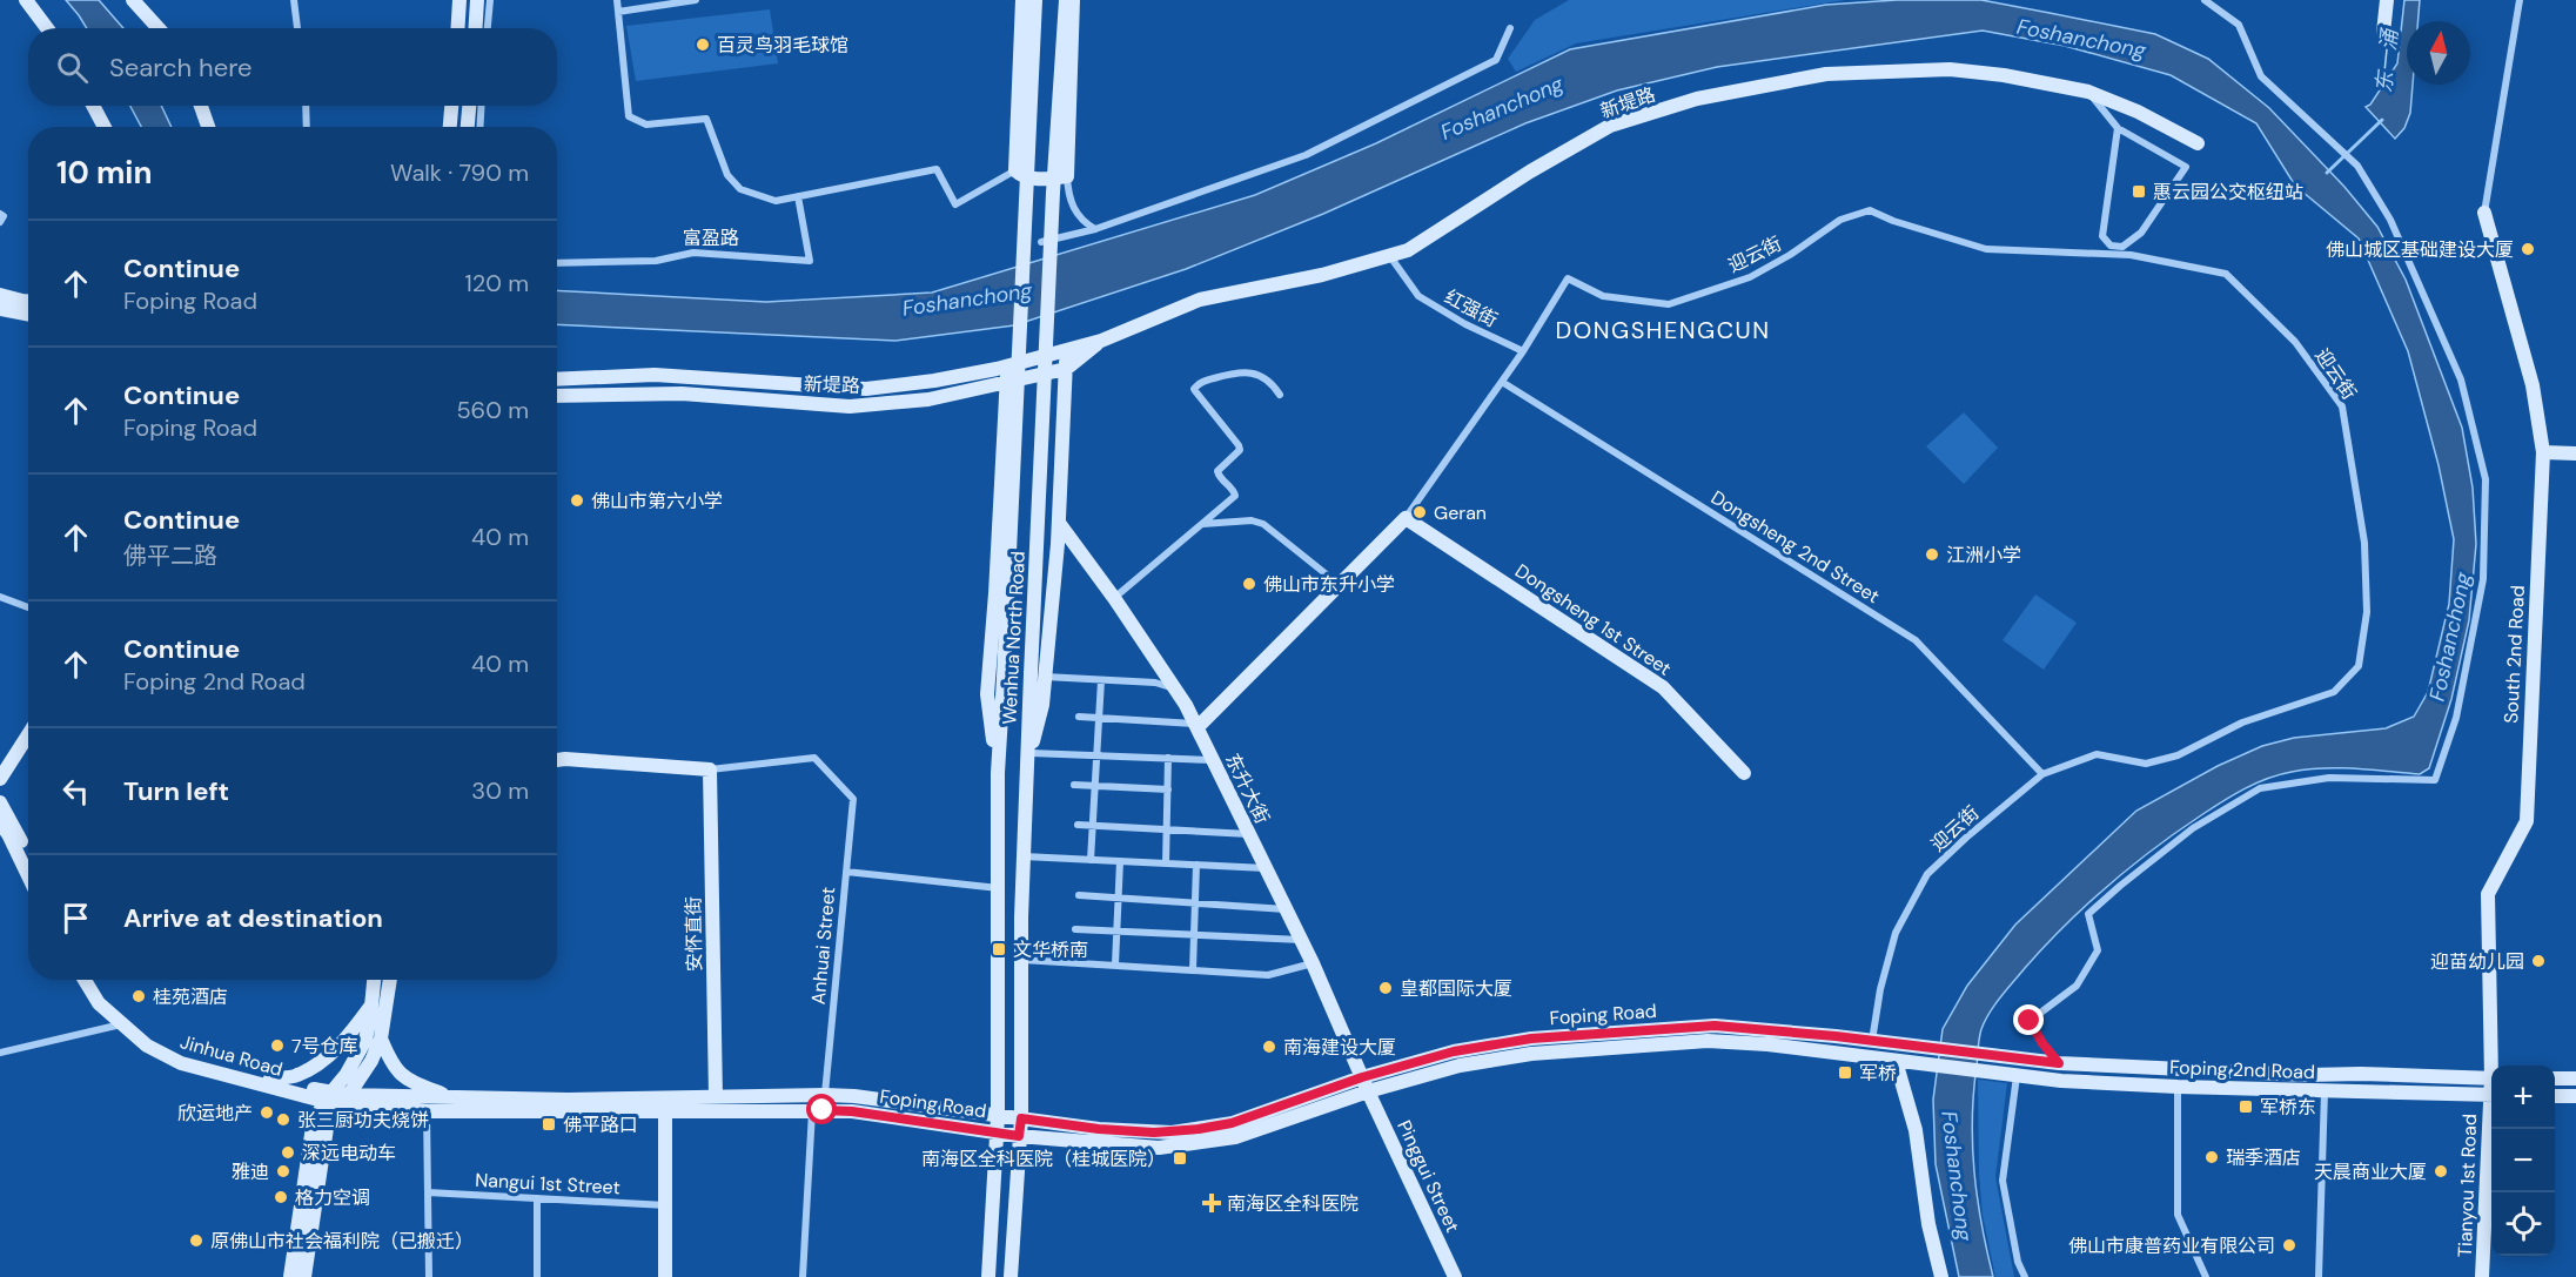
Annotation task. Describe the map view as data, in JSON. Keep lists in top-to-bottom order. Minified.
{"streets":{"main road":["新堤路","Dongsheng 1st Street","Wenhua North Road","South 2nd Road","东升大街","安怀直街","Foping Road","Jinhua Road","Foping 2nd Road","Pinggui Street","Tianyou 1st Road"],"street":["富盈路","迎云街","红强街","Dongsheng 2nd Street","Anhuai Street","Nangui 1st Street"]},"crossings":[["新堤路","红强街"],["迎云街","红强街"],["迎云街","Dongsheng 2nd Street"],["迎云街","Foping Road"],["Wenhua North Road","Foping Road"],["东升大街","Foping Road"],["东升大街","Pinggui Street"],["安怀直街","Anhuai Street"],["安怀直街","Foping Road"],["Anhuai Street","Foping Road"],["Foping Road","Jinhua Road"],["Foping Road","Foping 2nd Road"],["Foping Road","Pinggui Street"]],"districts":["DONGSHENGCUN"],"water":["Foshanchong","东一涌"],"places":{"other":["百灵鸟羽毛球馆","佛山城区基础建设大厦","佛山市第六小学","Geran","江洲小学","佛山市东升小学","迎苗幼儿园","皇都国际大厦","桂苑酒店","7号仓库","南海建设大厦","欣运地产","张三厨功夫烧饼","深远电动车","瑞季酒店","雅迪","天晨商业大厦","格力空调","原佛山市社会福利院（已搬迁）","佛山市康普药业有限公司"],"transit":["惠云园公交枢纽站","文华桥南","军桥","军桥东","佛平路口","南海区全科医院（桂城医院）"],"health":["南海区全科医院"]},"north":"top","page":{"search":"Search here","heading":["10 min","Walk · 790 m"],"list":[["Continue","Foping Road","120 m"],["Continue","Foping Road","560 m"],["Continue","佛平二路","40 m"],["Continue","Foping 2nd Road","40 m"],["Turn left","30 m"],"Arrive at destination"],"map_buttons":["+","−"]}}
